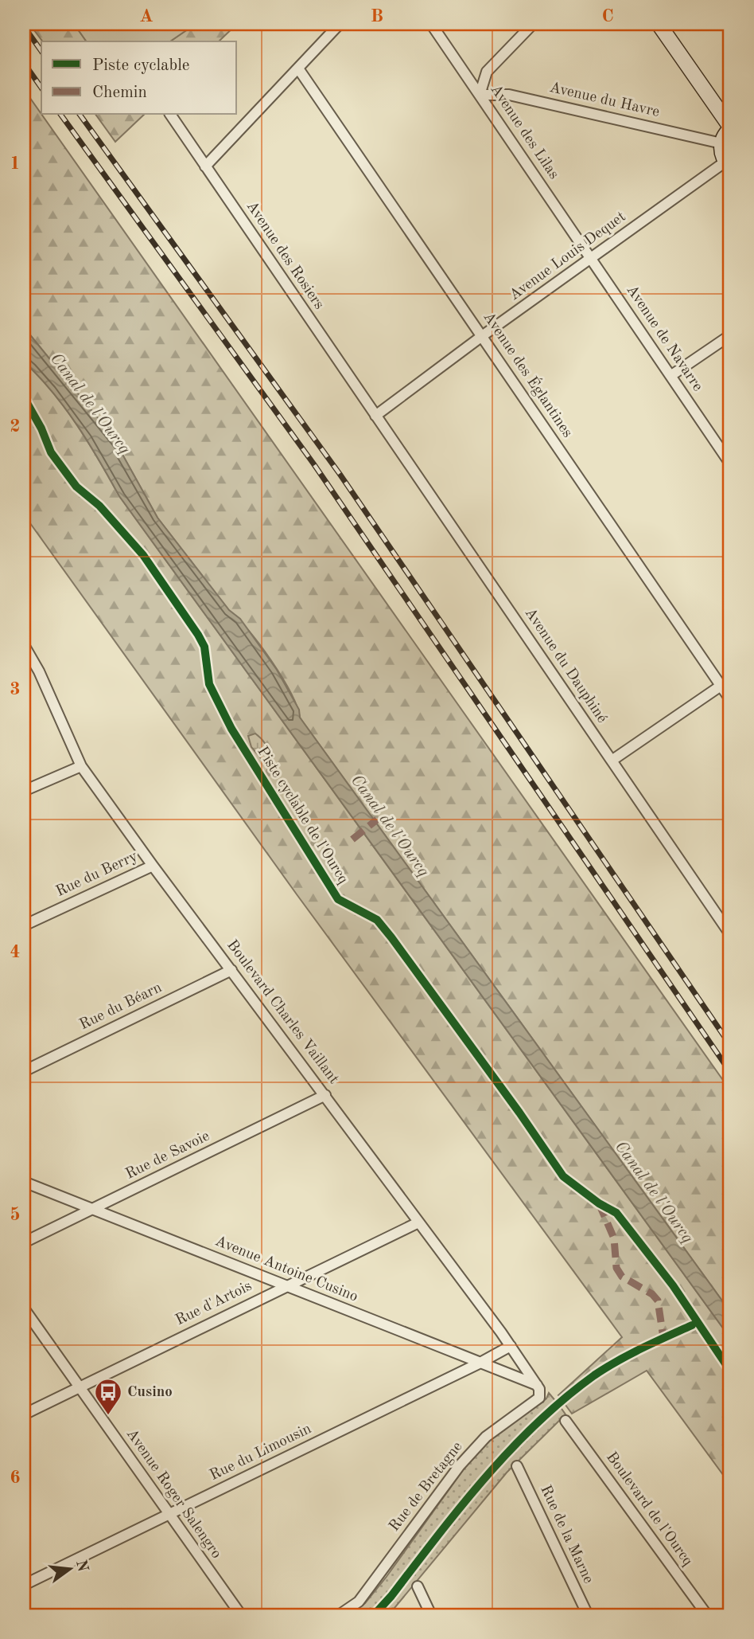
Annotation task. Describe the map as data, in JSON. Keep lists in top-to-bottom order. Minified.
{"streets":{"street":["Avenue du Havre","Avenue des Lilas","Avenue des Rosiers","Avenue Louis Dequet","Avenue de Navarre","Avenue des Églantines","Avenue du Dauphiné","Rue du Berry","Rue du Béarn","Boulevard Charles Vaillant","Rue de Savoie","Avenue Antoine Cusino","Rue d'Artois","Rue du Limousin","Rue de Bretagne","Avenue Roger Salengro","Boulevard de l'Ourcq","Rue de la Marne"],"cycle path":["Piste cyclable de l'Ourcq"]},"crossings":[["Avenue du Havre","Avenue des Lilas"],["Avenue des Lilas","Avenue Louis Dequet"],["Avenue des Lilas","Avenue de Navarre"],["Avenue des Rosiers","Avenue Louis Dequet"],["Avenue des Rosiers","Avenue du Dauphiné"],["Avenue Louis Dequet","Avenue de Navarre"],["Avenue Louis Dequet","Avenue des Églantines"],["Avenue Louis Dequet","Avenue du Dauphiné"],["Rue du Berry","Boulevard Charles Vaillant"],["Rue du Béarn","Boulevard Charles Vaillant"],["Boulevard Charles Vaillant","Rue de Savoie"],["Boulevard Charles Vaillant","Avenue Antoine Cusino"],["Boulevard Charles Vaillant","Rue d'Artois"],["Boulevard Charles Vaillant","Rue du Limousin"],["Boulevard Charles Vaillant","Rue de Bretagne"],["Rue de Savoie","Avenue Antoine Cusino"],["Avenue Antoine Cusino","Rue d'Artois"],["Avenue Antoine Cusino","Rue du Limousin"],["Avenue Antoine Cusino","Rue de Bretagne"],["Rue d'Artois","Avenue Roger Salengro"],["Rue du Limousin","Avenue Roger Salengro"]],"water":["Canal de l'Ourcq"],"places":{"bus stop":["Cusino"]},"legend":["Piste cyclable","Chemin"],"north":"right","grid":{"columns":["A","B","C"],"rows":["1","2","3","4","5","6"]}}
